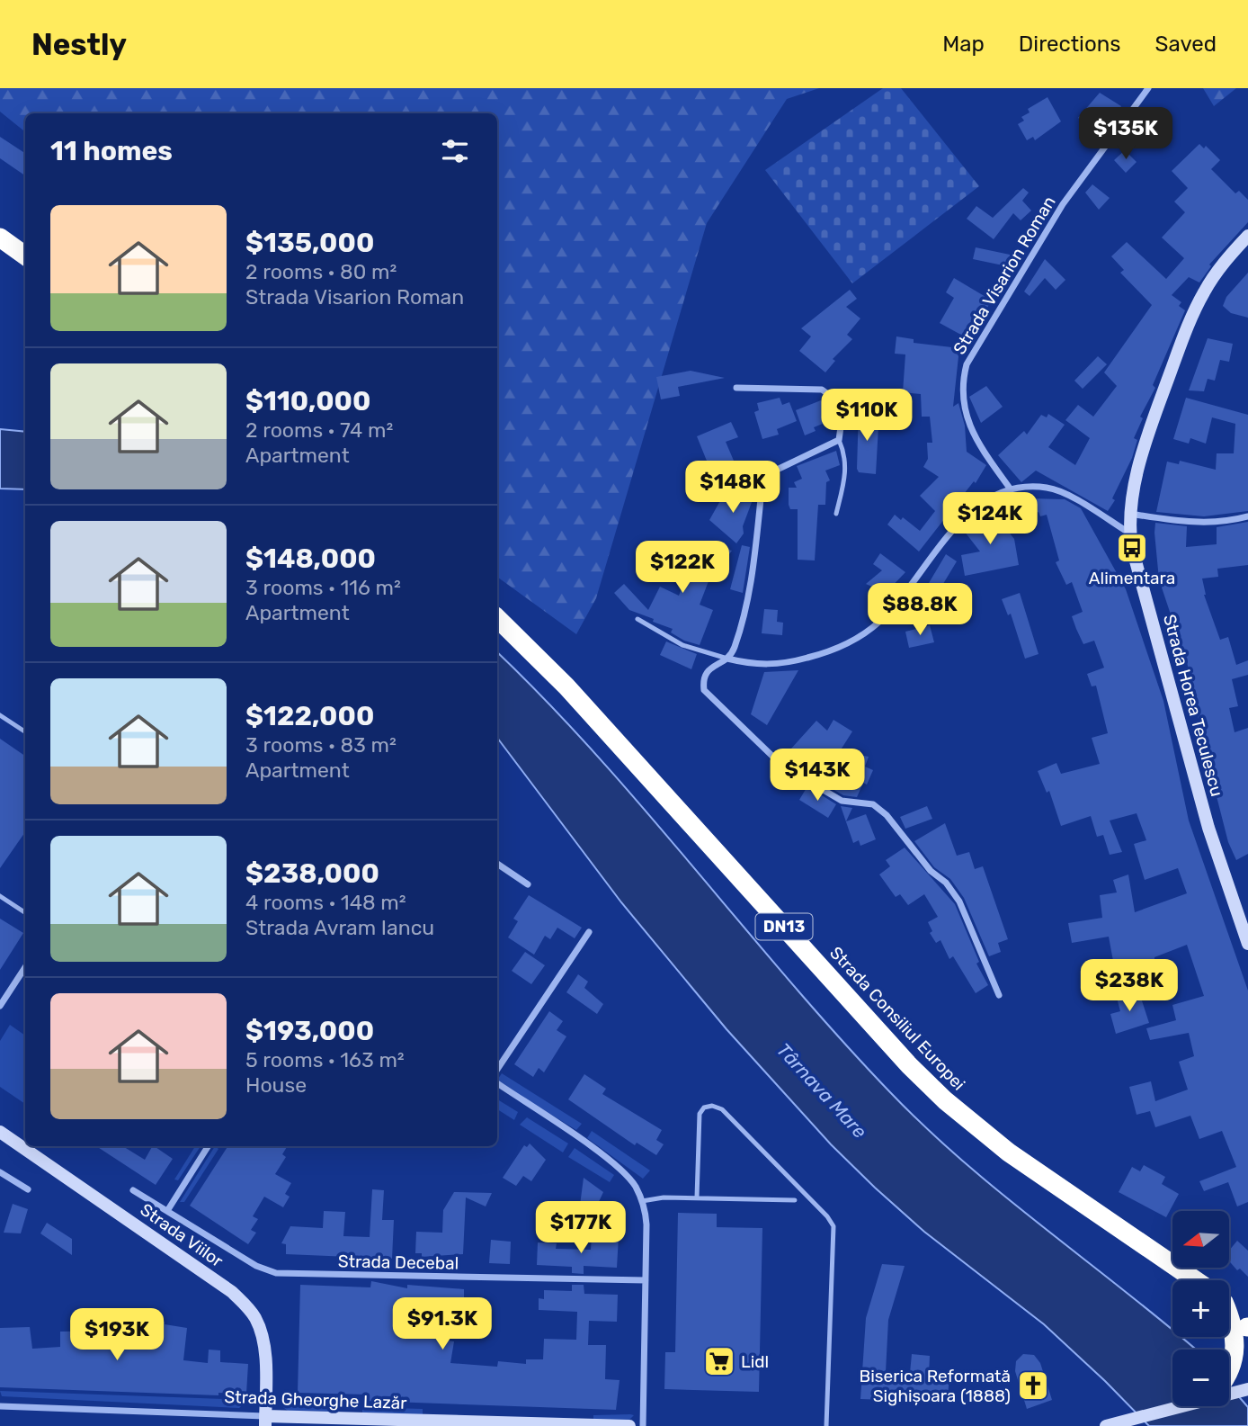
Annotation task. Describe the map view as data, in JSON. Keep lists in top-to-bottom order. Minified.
{"streets":{"highway":["DN13","Strada Consiliul Europei"],"street":["Strada Visarion Roman","Strada Horea Teculescu","Strada Viilor","Strada Decebal","Strada Gheorghe Lazăr"]},"crossings":[["Strada Viilor","Strada Gheorghe Lazăr"]],"water":["Târnava Mare"],"places":{"bus stop":["Alimentara"],"supermarket":["Lidl"],"church":["Biserica Reformată Sighișoara (1888)"]},"north":"left","page":{"header":"Nestly","nav":["Map","Directions","Saved"],"price":["$135K","$110K","$148K","$124K","$122K","$88.8K","$143K","$238K","$177K","$91.3K","$193K"],"heading":"11 homes","list":[{"name":"$135,000","note":"2 rooms · 80 m² · Strada Visarion Roman"},{"name":"$110,000","note":"2 rooms · 74 m² · Apartment"},{"name":"$148,000","note":"3 rooms · 116 m² · Apartment"},{"name":"$122,000","note":"3 rooms · 83 m² · Apartment"},{"name":"$238,000","note":"4 rooms · 148 m² · Strada Avram Iancu"},{"name":"$193,000","note":"5 rooms · 163 m² · House"}],"map_buttons":["+","−"]}}
